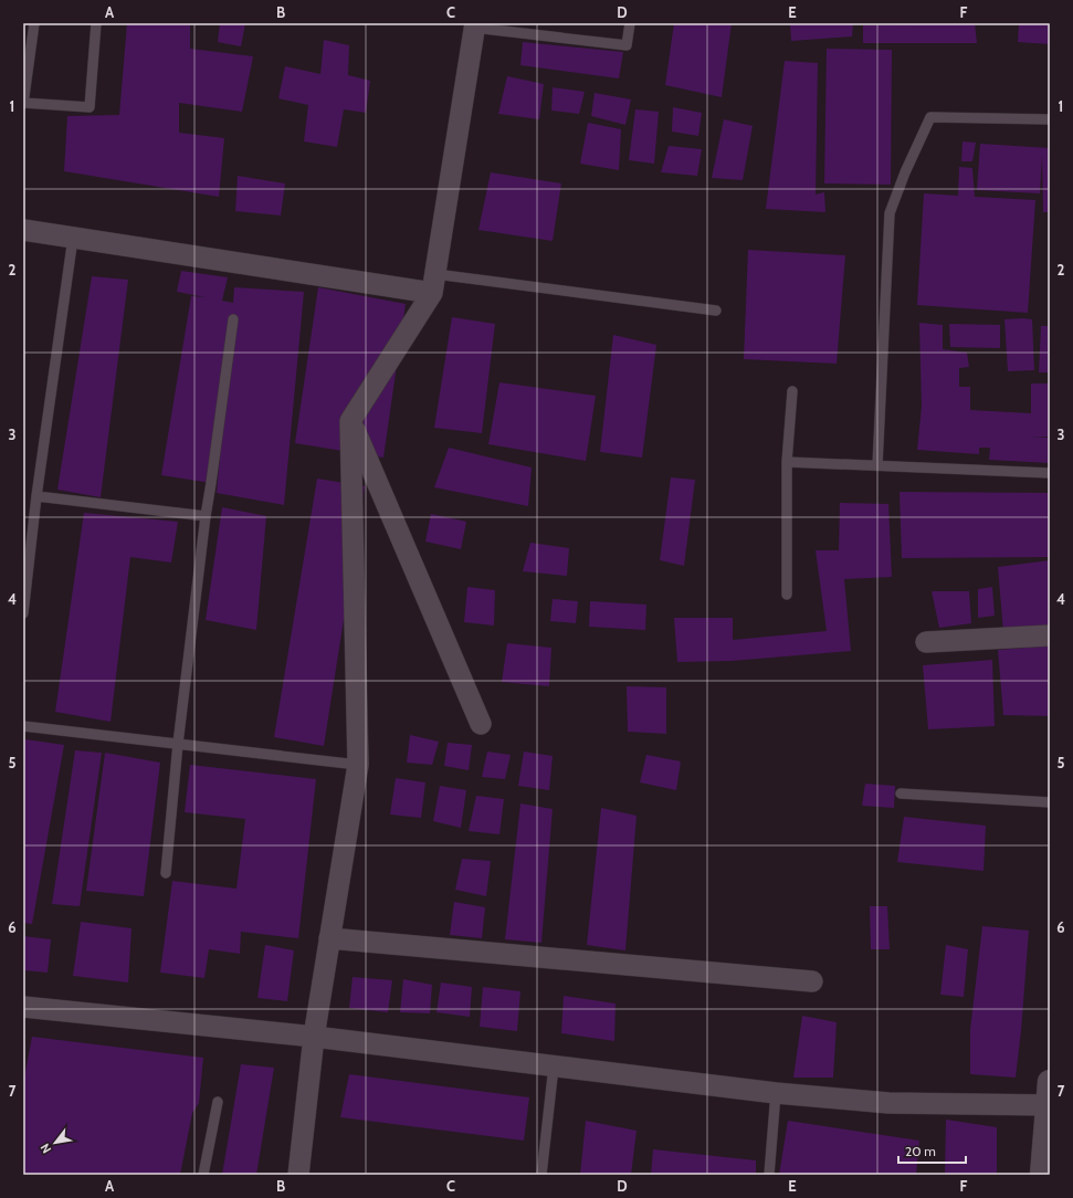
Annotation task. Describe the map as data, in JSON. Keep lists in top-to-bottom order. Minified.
{"scale_bar":"20 m","north":"bottom left","grid":{"columns":["A","B","C","D","E","F"],"rows":["1","2","3","4","5","6","7"]}}
